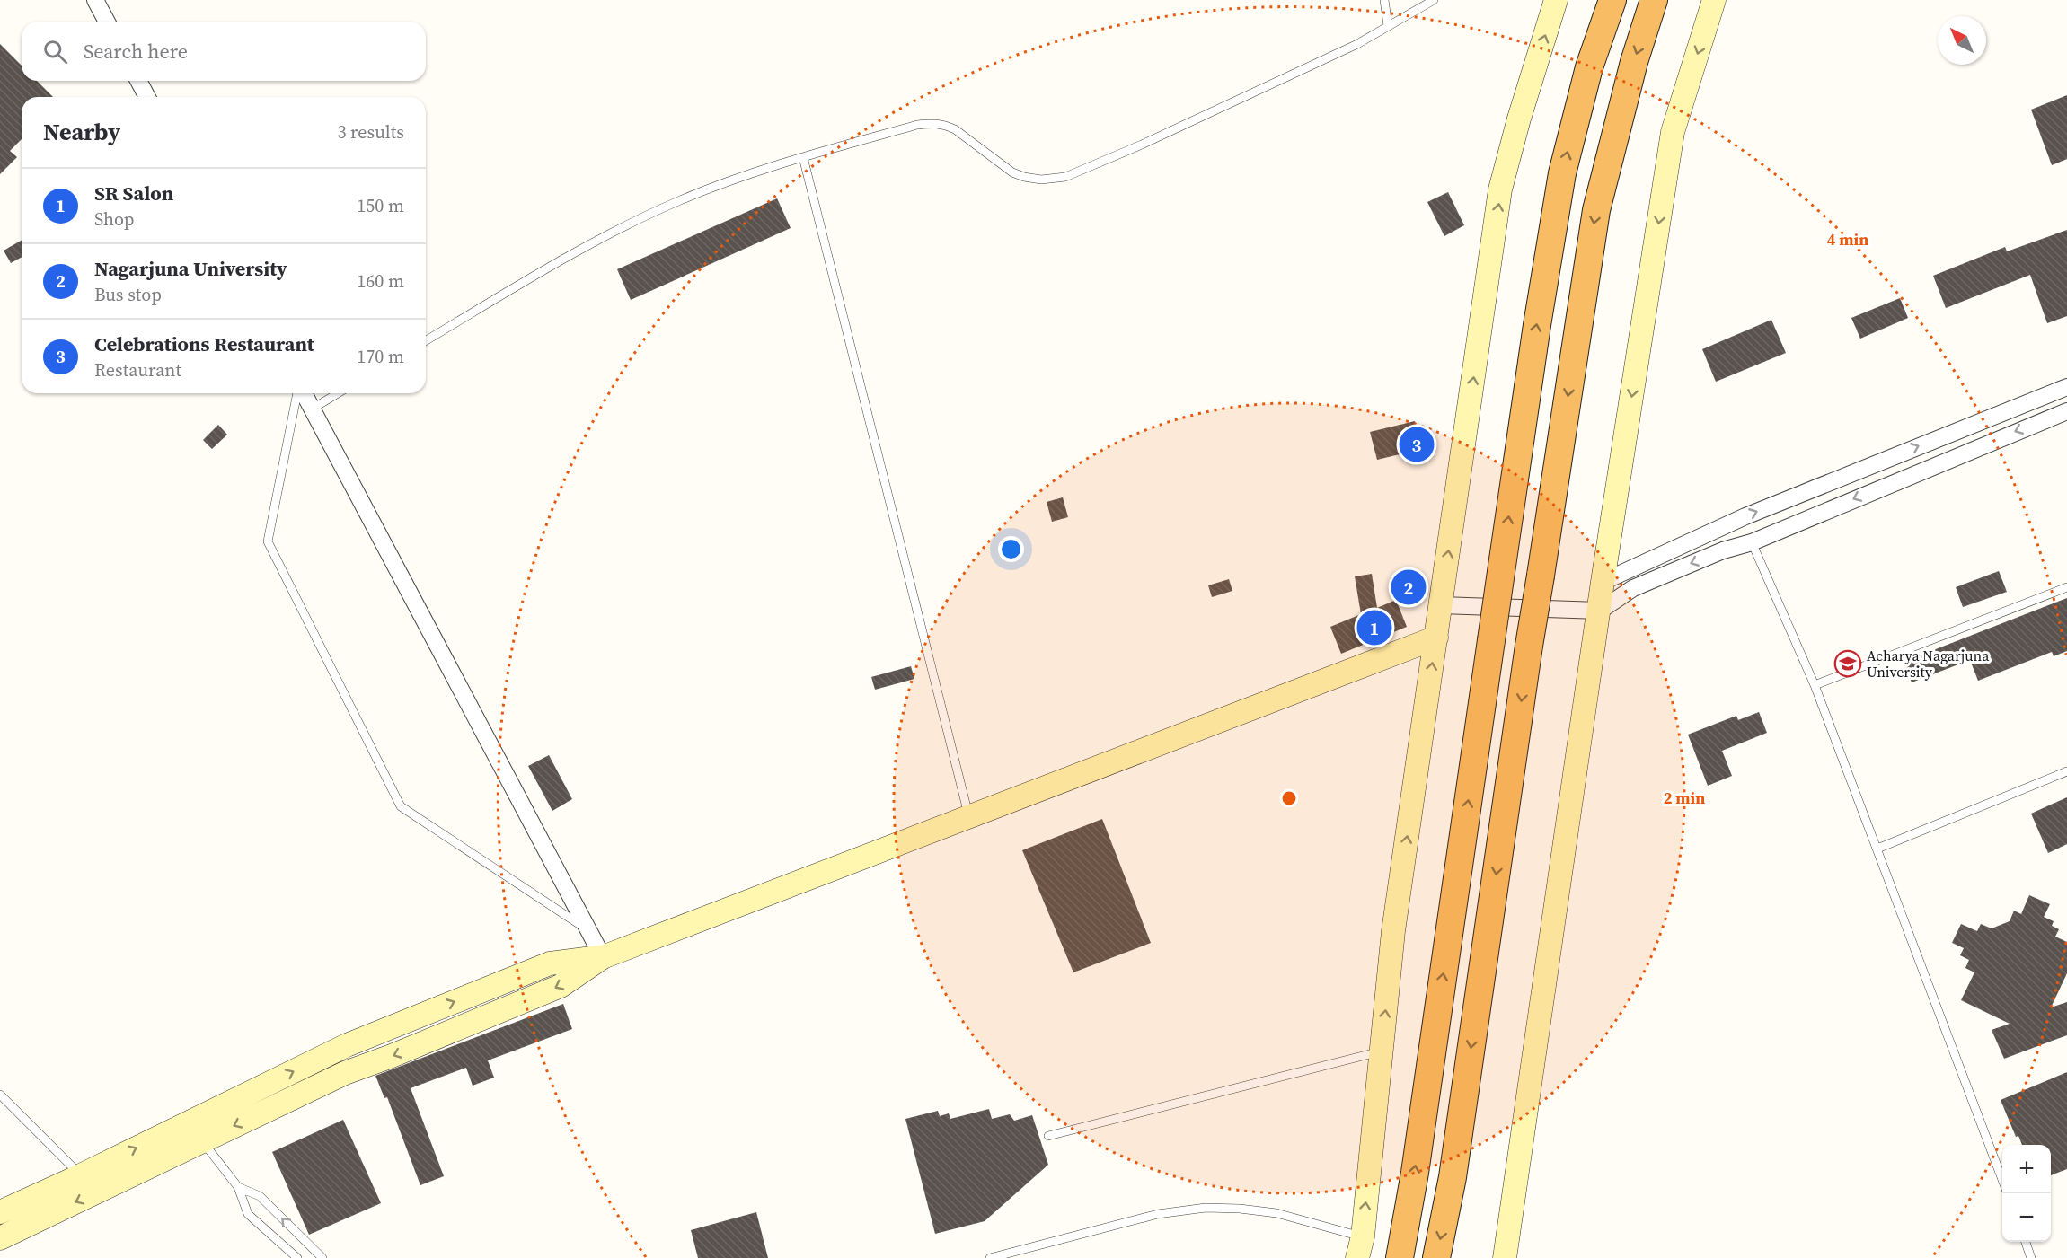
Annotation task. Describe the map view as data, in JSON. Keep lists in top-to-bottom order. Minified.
{"places":{"school or university":["Acharya Nagarjuna University"]},"north":"top left","page":{"search":"Search here","heading":["Nearby","3 results"],"list":[{"mark":"1","name":"SR Salon","note":"Shop","value":"150 m"},{"mark":"2","name":"Nagarjuna University","note":"Bus stop","value":"160 m"},{"mark":"3","name":"Celebrations Restaurant","note":"Restaurant","value":"170 m"}],"pins":["3","2","1"],"map_buttons":["+","−"]},"rings":["4 min","2 min"]}
